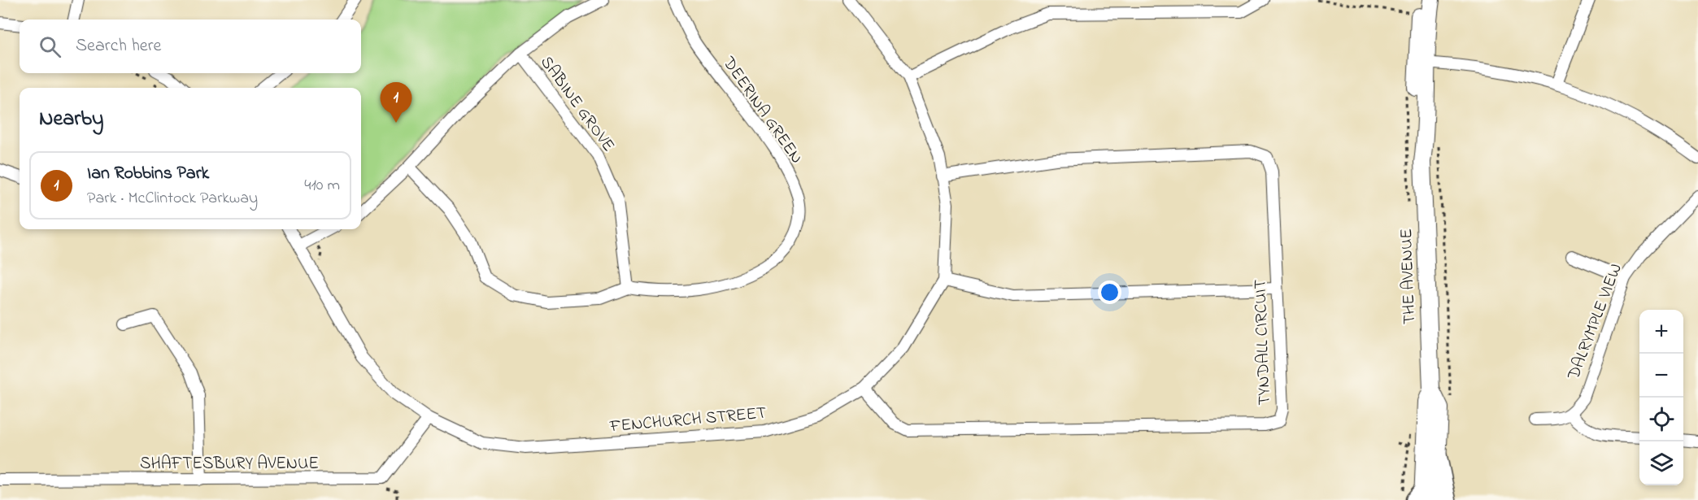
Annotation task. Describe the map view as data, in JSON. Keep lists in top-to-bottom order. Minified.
{"streets":{"street":["SABINE GROVE","DEERINA GREEN","THE AVENUE","DALRYMPLE VIEW","TYNDALL CIRCUIT","FENCHURCH STREET","SHAFTESBURY AVENUE"]},"crossings":[["SABINE GROVE","DEERINA GREEN"],["TYNDALL CIRCUIT","FENCHURCH STREET"],["FENCHURCH STREET","SHAFTESBURY AVENUE"]],"page":{"search":"Search here","pins":"1","heading":"Nearby","list":[{"mark":"1","name":"Ian Robbins Park","note":"Park · McClintock Parkway","value":"410 m"}],"map_buttons":["+","−"]}}
